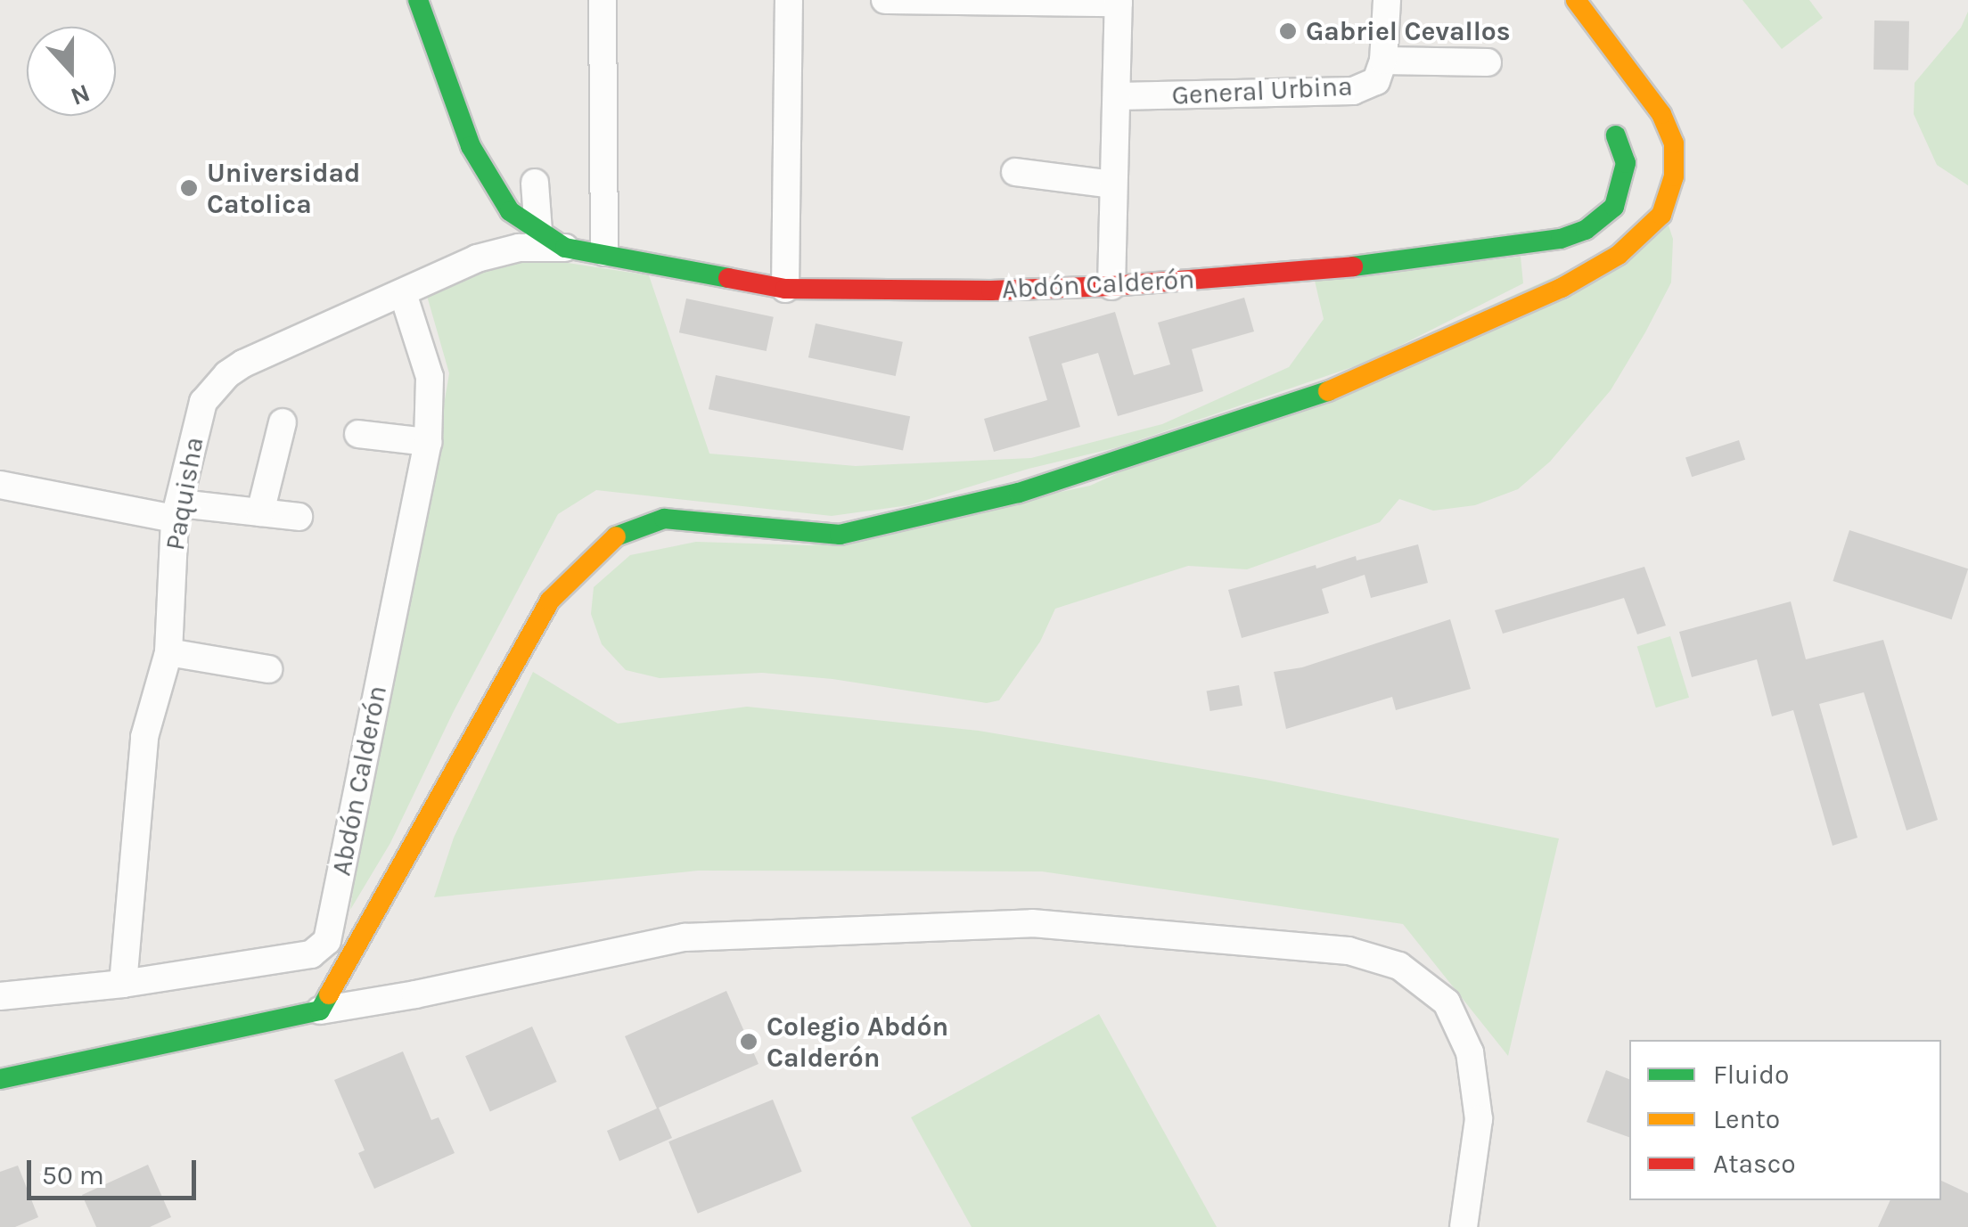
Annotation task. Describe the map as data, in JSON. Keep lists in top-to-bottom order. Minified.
{"streets":{"street":["General Urbina","Abdón Calderón","Paquisha"]},"crossings":[["Abdón Calderón","Paquisha"]],"places":["Gabriel Cevallos","Universidad Catolica","Colegio Abdón Calderón"],"legend":["Fluido","Lento","Atasco"],"scale_bar":"50 m","north":"bottom"}
